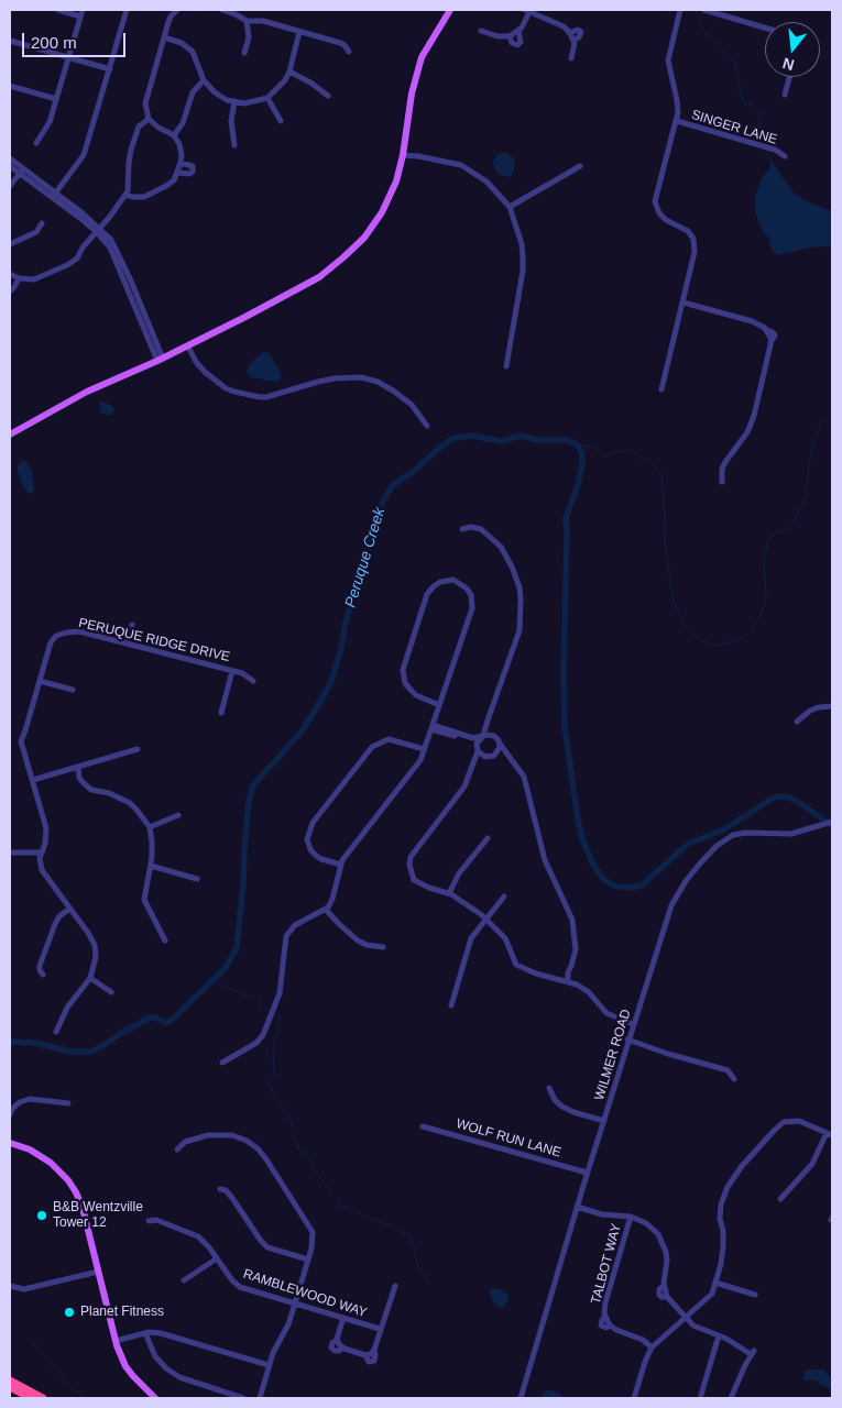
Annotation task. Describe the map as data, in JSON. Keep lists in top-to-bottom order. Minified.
{"streets":{"street":["SINGER LANE","PERUQUE RIDGE DRIVE","WILMER ROAD","WOLF RUN LANE","TALBOT WAY","RAMBLEWOOD WAY"]},"crossings":[["WILMER ROAD","WOLF RUN LANE"]],"water":["Peruque Creek"],"places":["B&B Wentzville Tower 12","Planet Fitness"],"scale_bar":"200 m","north":"bottom"}
